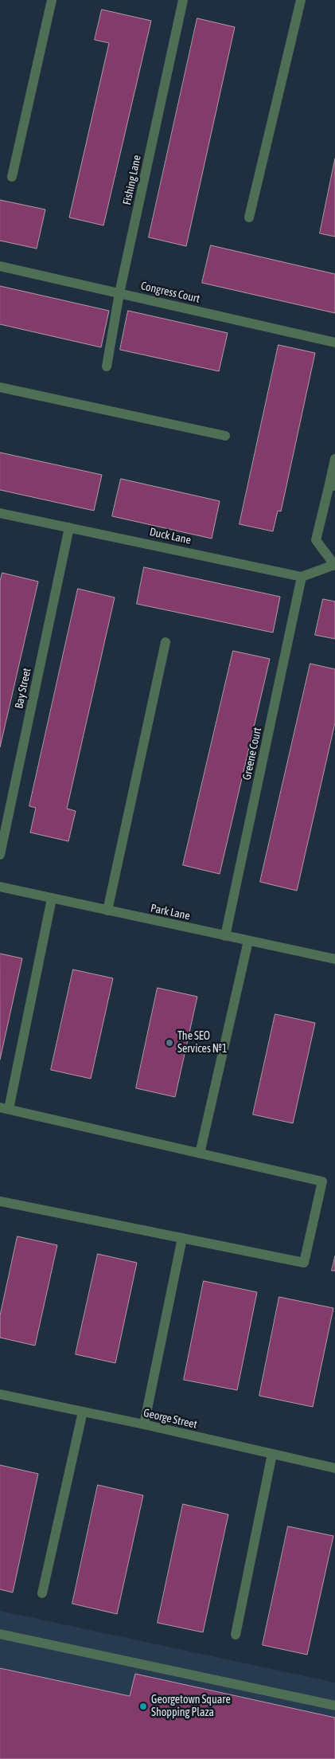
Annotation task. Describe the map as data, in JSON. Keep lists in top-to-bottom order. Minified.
{"streets":{"street":["Fishing Lane","Congress Court","Duck Lane","Bay Street","Greene Court","Park Lane","George Street"]},"crossings":[["Fishing Lane","Congress Court"],["Duck Lane","Bay Street"],["Duck Lane","Greene Court"],["Greene Court","Park Lane"]],"places":["The SEO Services №1","Georgetown Square Shopping Plaza"]}
